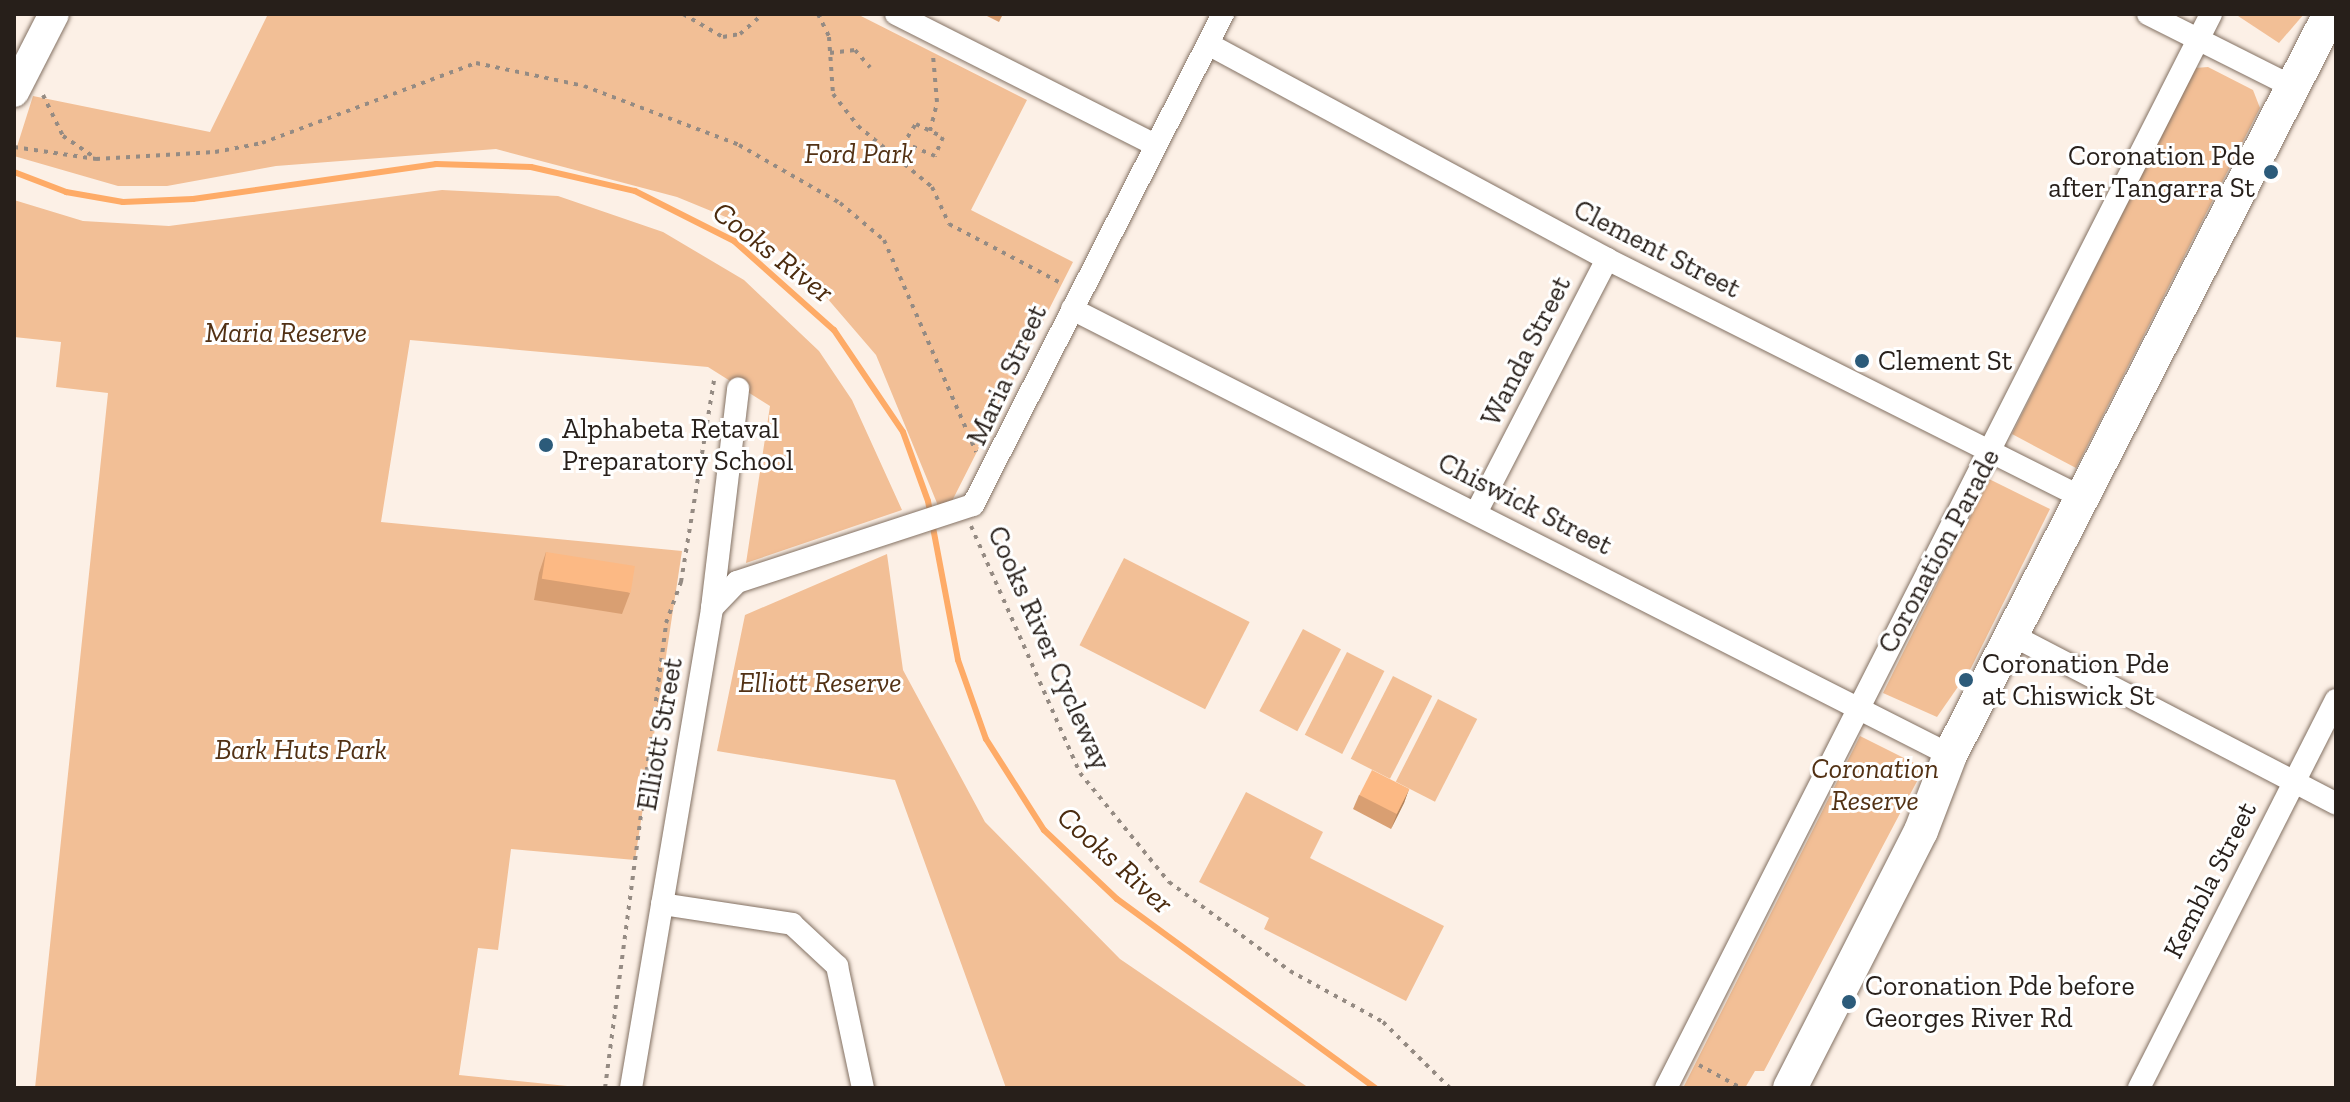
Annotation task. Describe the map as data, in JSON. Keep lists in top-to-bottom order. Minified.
{"streets":{"street":["Clement Street","Wanda Street","Maria Street","Chiswick Street","Coronation Parade","Elliott Street","Kembla Street"],"path":["Cooks River Cycleway"]},"crossings":[["Clement Street","Wanda Street"],["Clement Street","Maria Street"],["Clement Street","Coronation Parade"],["Wanda Street","Chiswick Street"],["Maria Street","Chiswick Street"],["Maria Street","Cooks River Cycleway"],["Chiswick Street","Coronation Parade"]],"water":["Cooks River"],"parks":["Ford Park","Maria Reserve","Elliott Reserve","Bark Huts Park","Coronation Reserve"],"places":["Coronation Pde after Tangarra St","Clement St","Alphabeta Retaval Preparatory School","Coronation Pde at Chiswick St","Coronation Pde before Georges River Rd"]}
